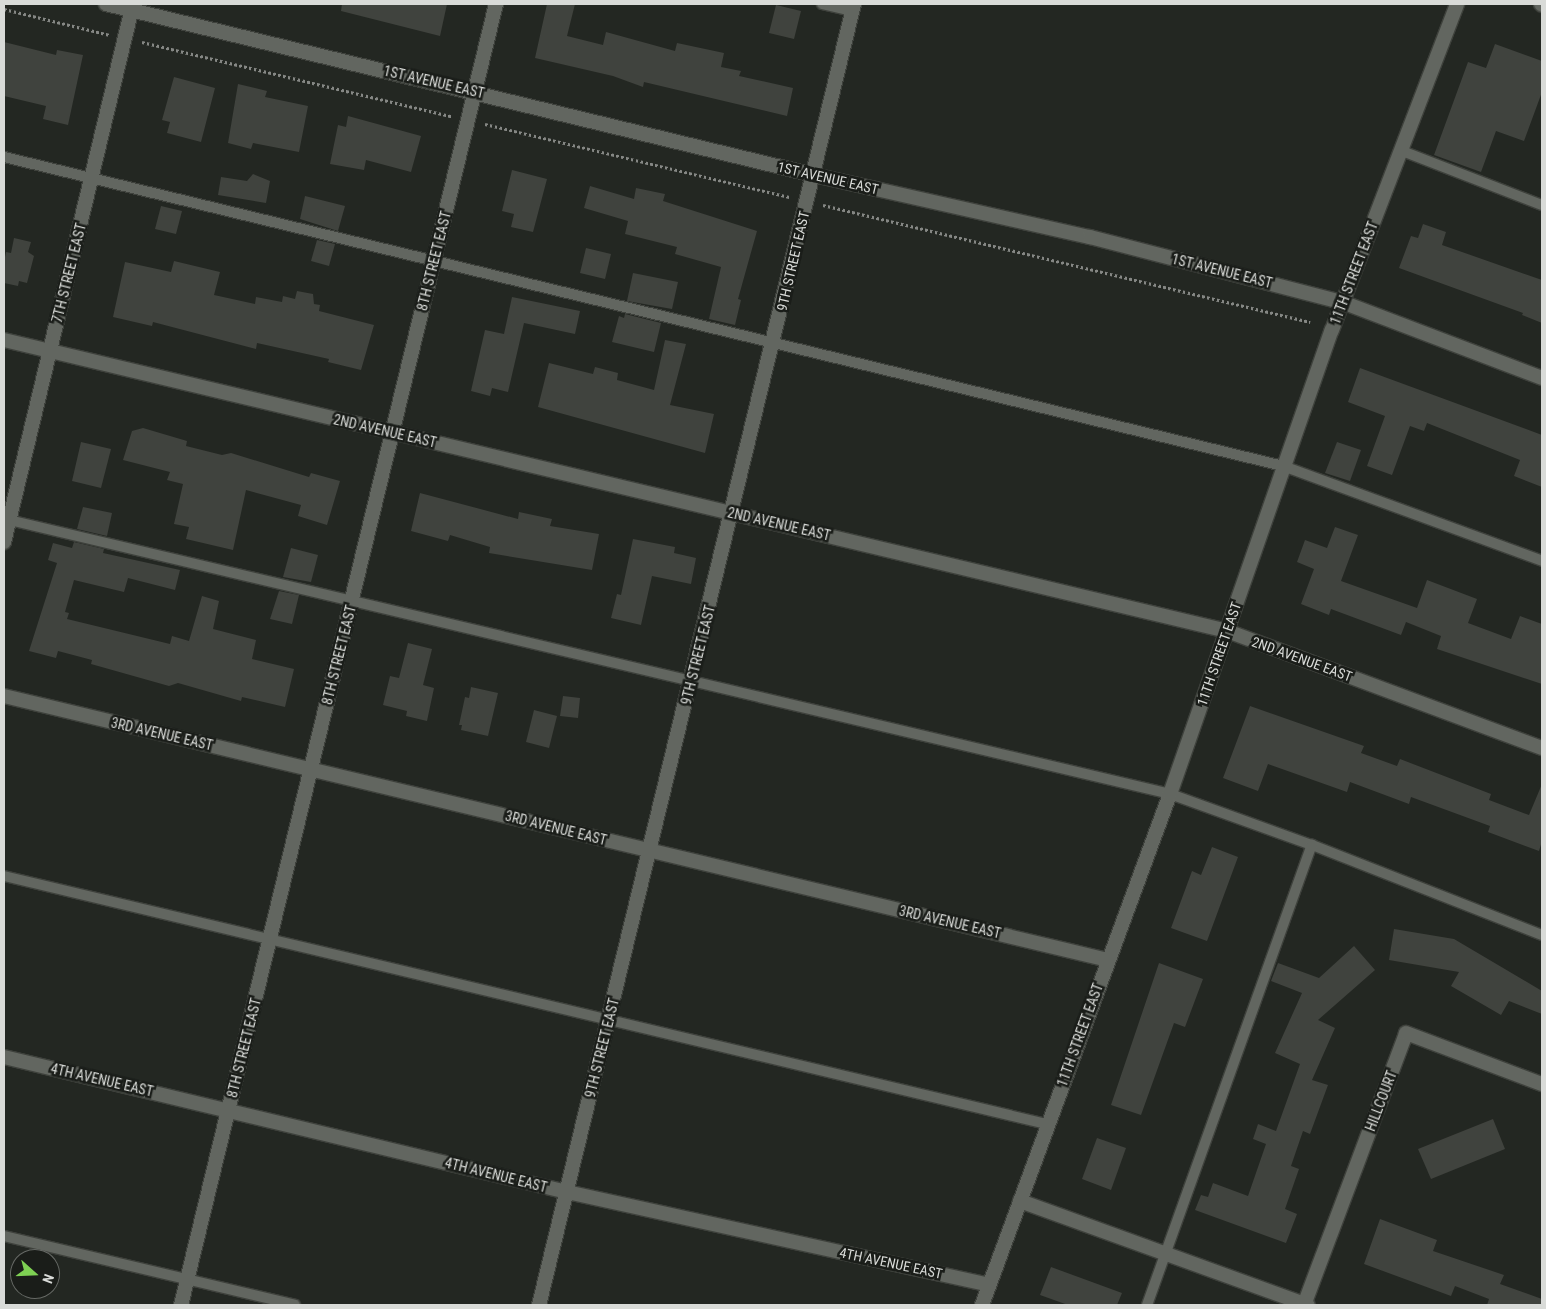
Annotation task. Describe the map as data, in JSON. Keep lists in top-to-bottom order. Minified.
{"streets":{"street":["1ST AVENUE EAST","8TH STREET EAST","9TH STREET EAST","7TH STREET EAST","11TH STREET EAST","2ND AVENUE EAST","3RD AVENUE EAST","4TH AVENUE EAST","HILLCOURT"]},"crossings":[["1ST AVENUE EAST","8TH STREET EAST"],["1ST AVENUE EAST","9TH STREET EAST"],["1ST AVENUE EAST","7TH STREET EAST"],["1ST AVENUE EAST","11TH STREET EAST"],["8TH STREET EAST","2ND AVENUE EAST"],["8TH STREET EAST","3RD AVENUE EAST"],["8TH STREET EAST","4TH AVENUE EAST"],["9TH STREET EAST","2ND AVENUE EAST"],["9TH STREET EAST","3RD AVENUE EAST"],["9TH STREET EAST","4TH AVENUE EAST"],["7TH STREET EAST","2ND AVENUE EAST"],["11TH STREET EAST","2ND AVENUE EAST"],["11TH STREET EAST","3RD AVENUE EAST"],["11TH STREET EAST","4TH AVENUE EAST"]],"north":"right"}
